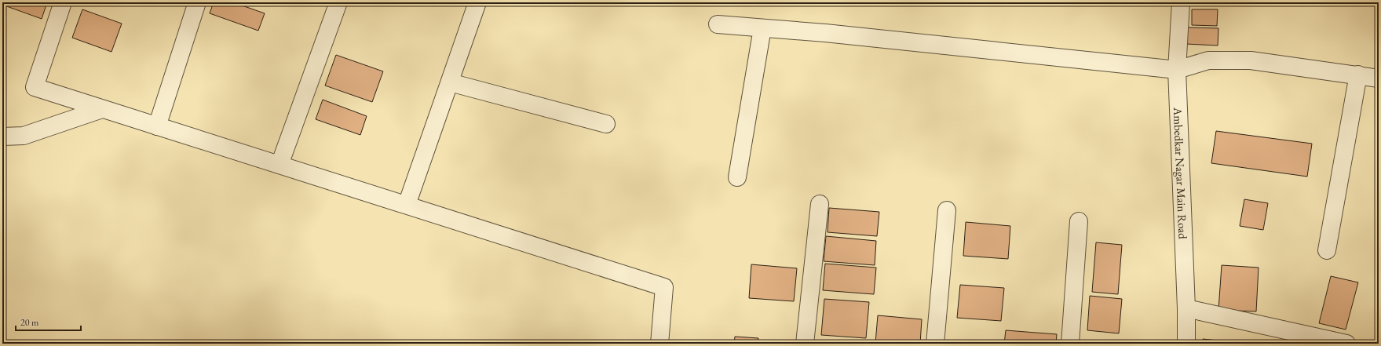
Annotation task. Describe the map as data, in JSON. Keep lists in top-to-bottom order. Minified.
{"streets":{"street":["Ambedkar Nagar Main Road"]},"scale_bar":"20 m"}
